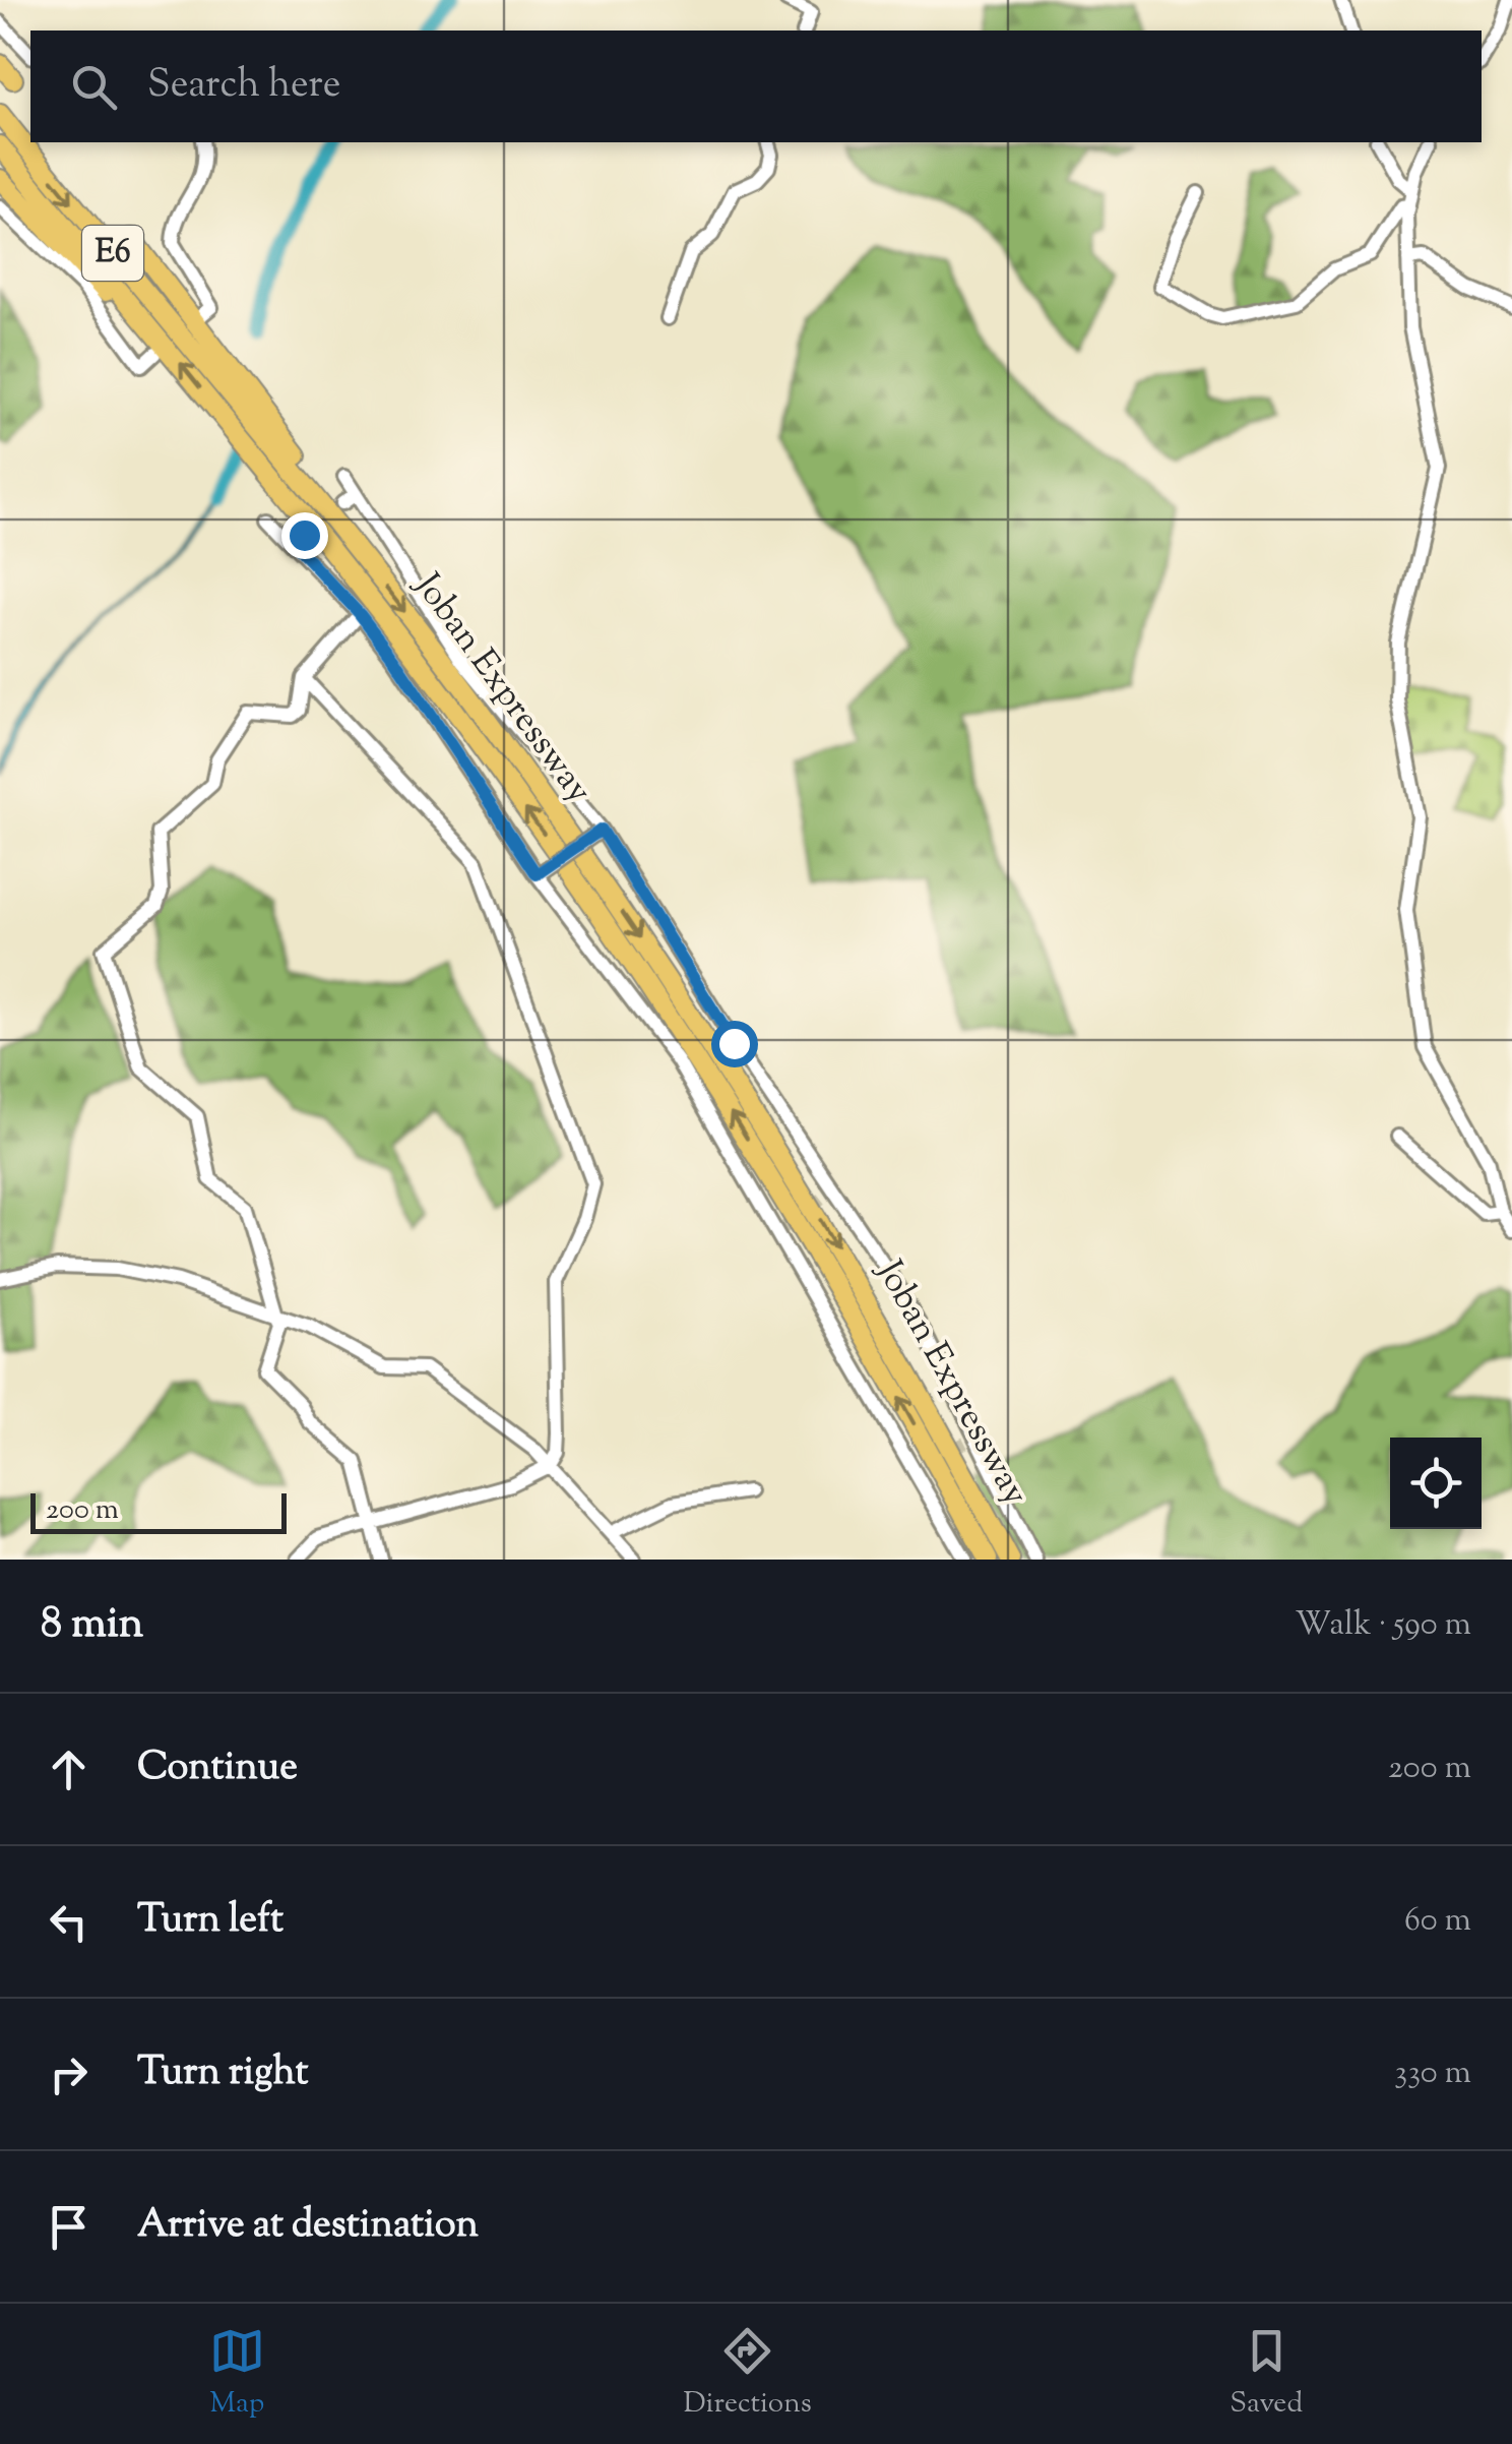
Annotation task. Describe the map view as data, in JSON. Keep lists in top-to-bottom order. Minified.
{"streets":{"highway":["E6","Joban Expressway"]},"scale_bar":"200 m","page":{"search":"Search here","scale":"200 m","heading":["8 min","Walk · 590 m"],"list":[["Continue","200 m"],["Turn left","60 m"],["Turn right","330 m"],"Arrive at destination"],"nav":["Map","Directions","Saved"]}}
